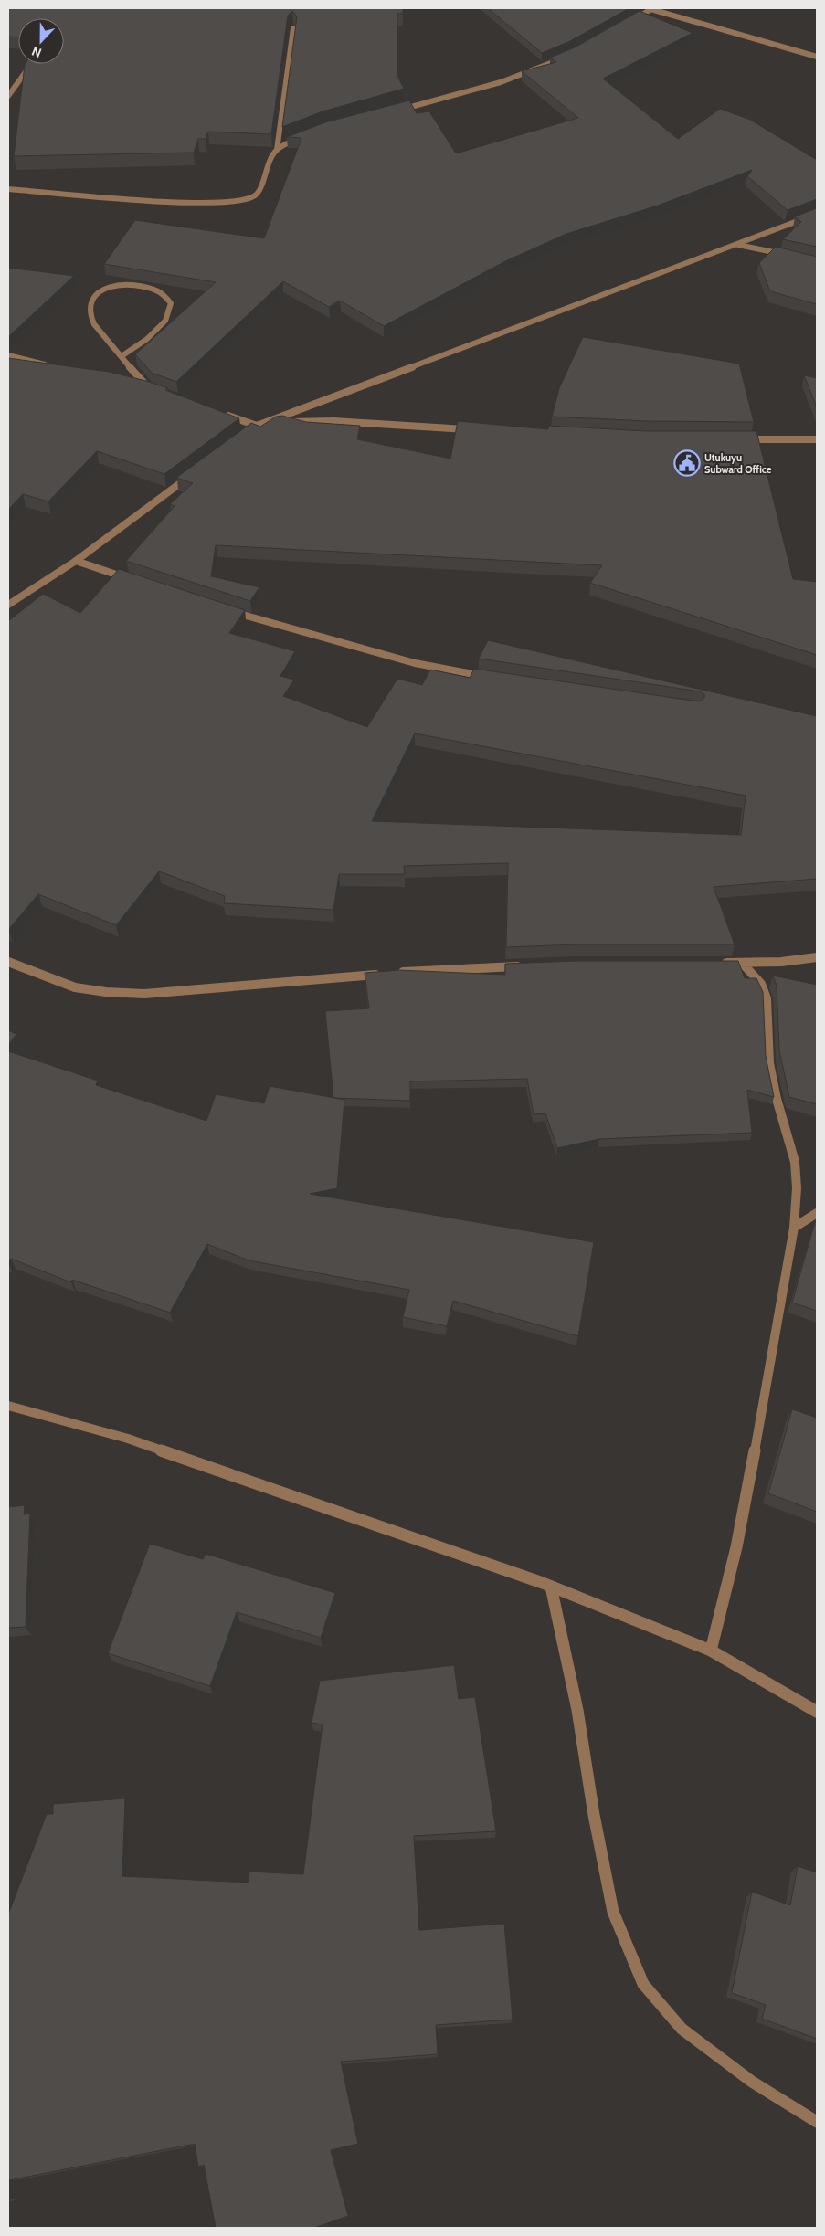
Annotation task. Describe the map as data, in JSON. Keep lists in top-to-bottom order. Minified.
{"places":{"public building":["Utukuyu Subward Office"]},"north":"bottom"}
